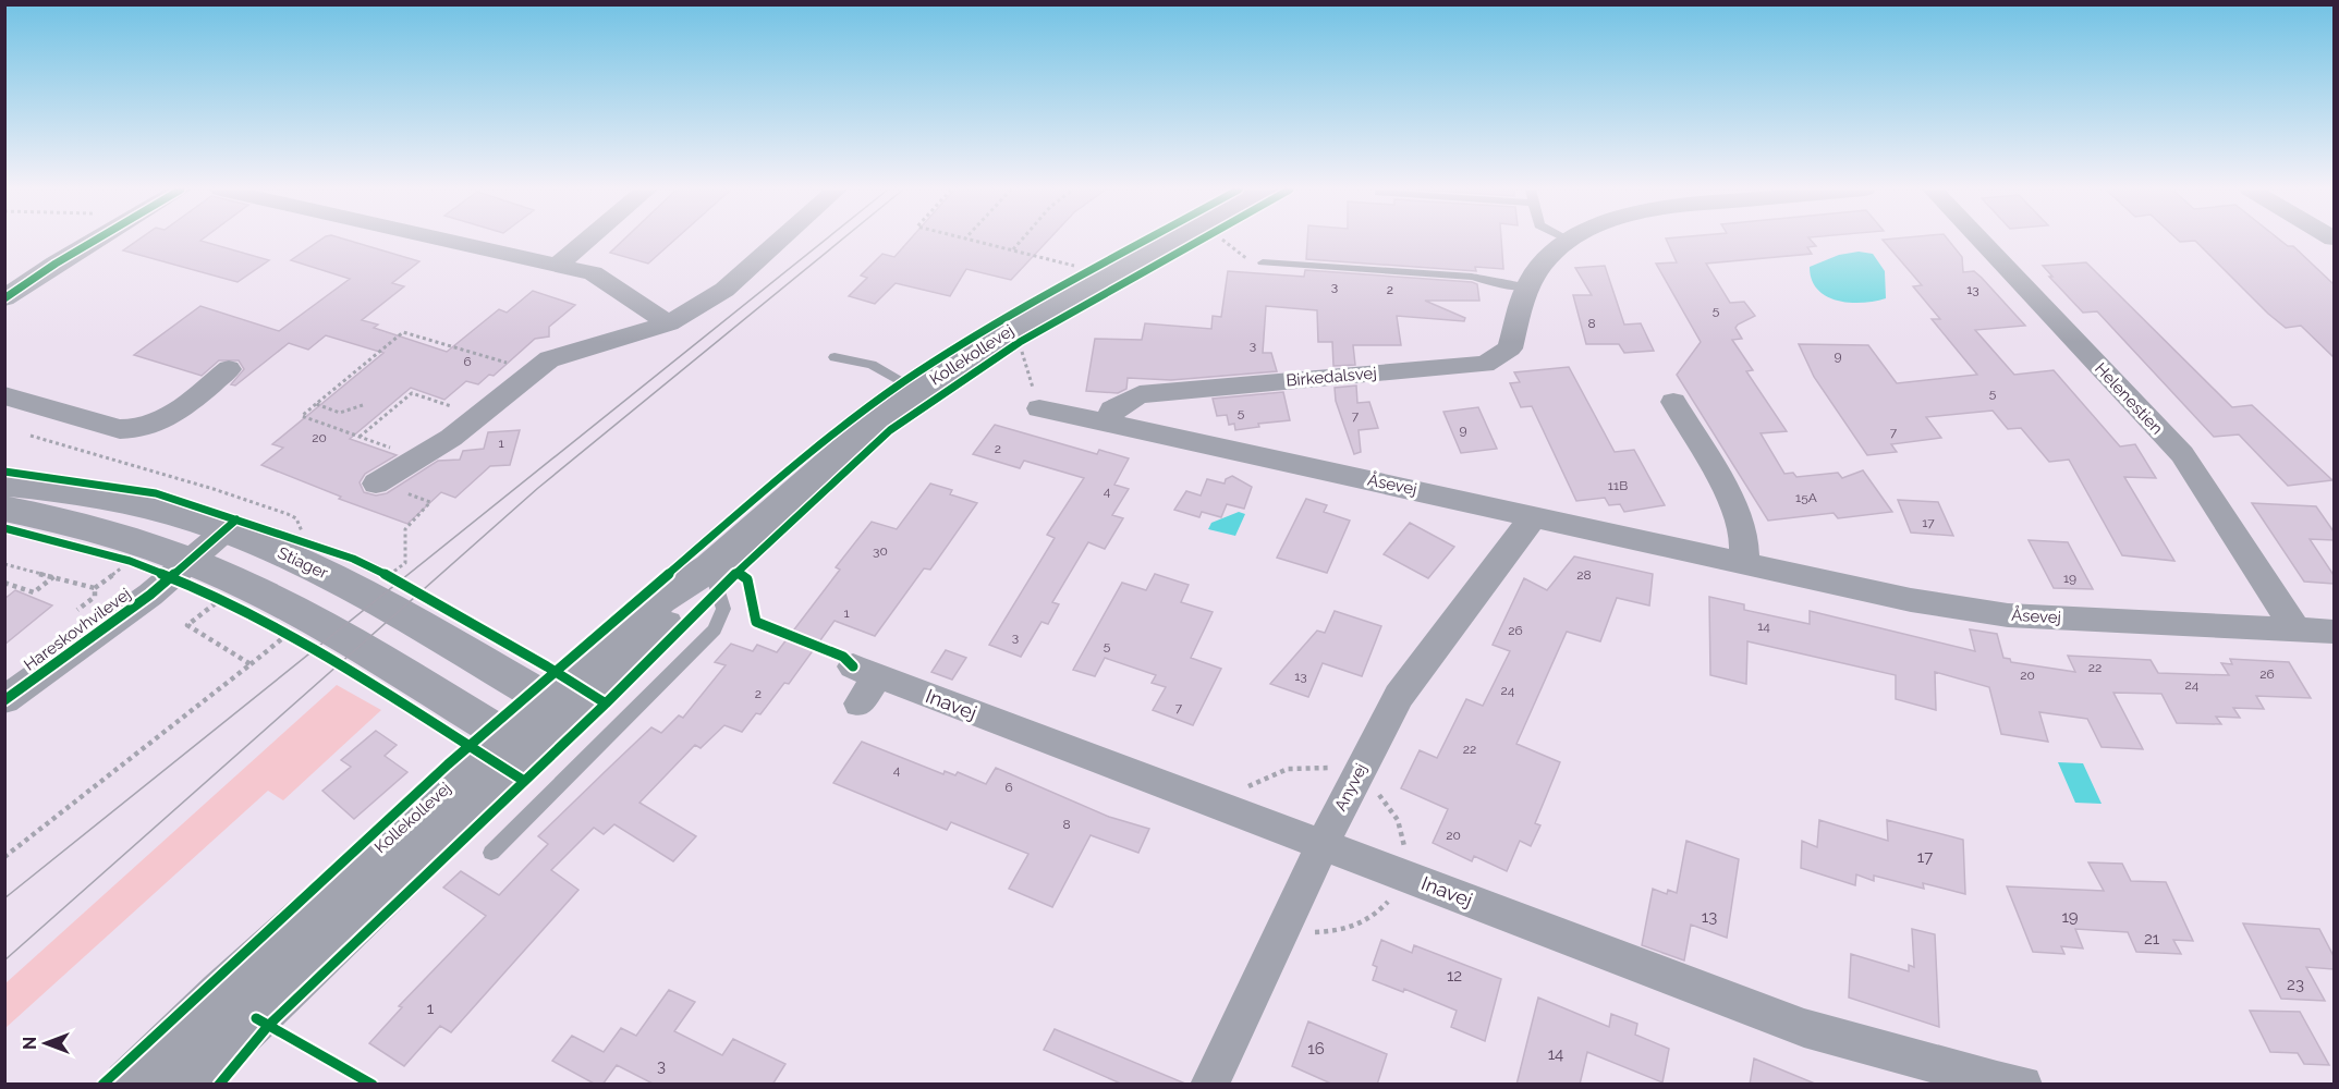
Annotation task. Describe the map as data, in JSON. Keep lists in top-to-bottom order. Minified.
{"streets":{"street":["Kollekollevej","Birkedalsvej","Helenestien","Åsevej","Stiager","Hareskovhvilevej","Inavej","Anyvej"]},"crossings":[["Kollekollevej","Stiager"],["Birkedalsvej","Åsevej"],["Helenestien","Åsevej"],["Åsevej","Anyvej"],["Stiager","Hareskovhvilevej"],["Inavej","Anyvej"]],"house_numbers":["3","2","13","5","8","3","9","6","5","5","7","9","7","20","1","2","11B","4","15A","17","30","28","19","1","14","26","3","5","22","26","20","13","24","24","2","7","22","4","6","8","20","17","13","19","21","12","23","1","16","14","3"],"north":"left"}
